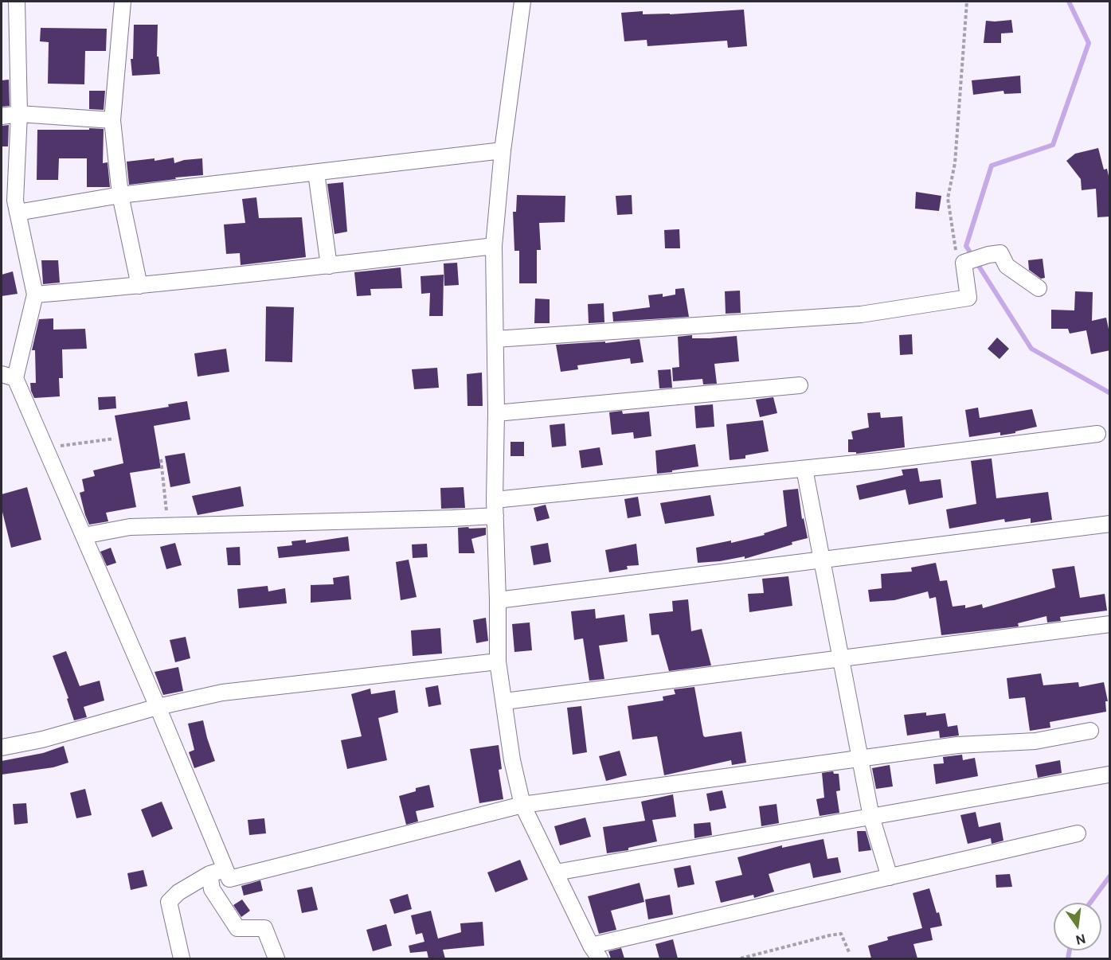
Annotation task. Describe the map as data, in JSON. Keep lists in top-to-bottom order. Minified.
{"north":"bottom"}
